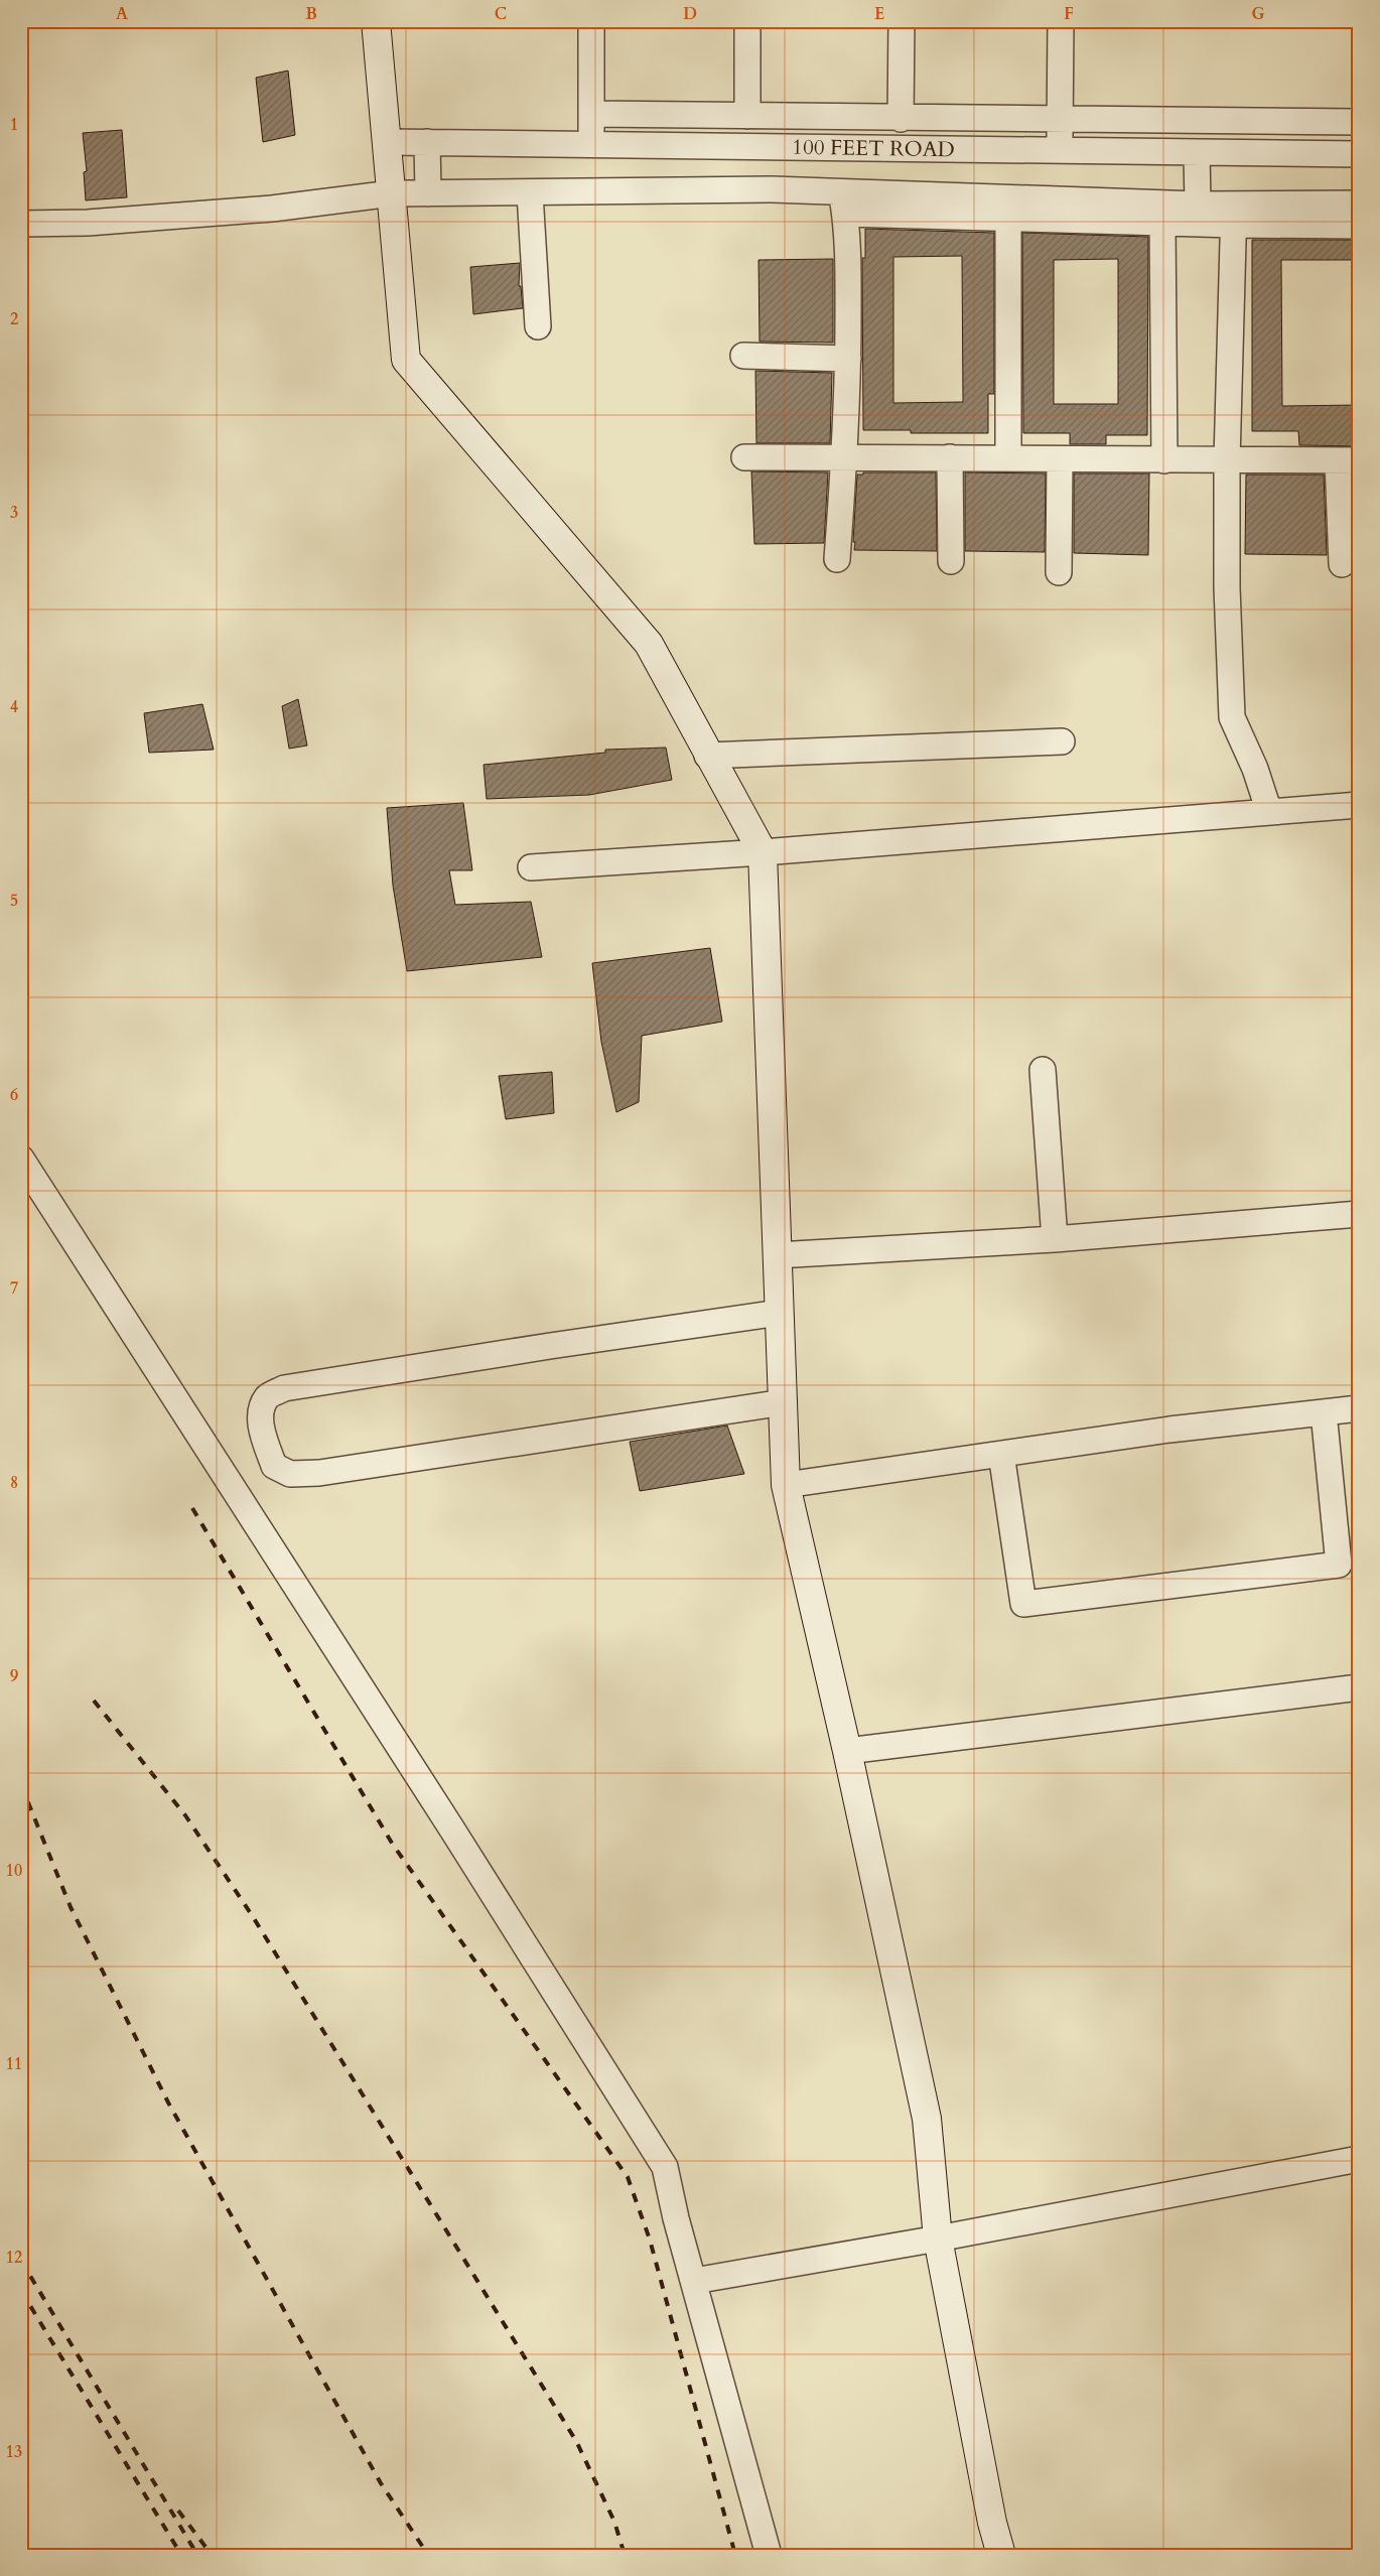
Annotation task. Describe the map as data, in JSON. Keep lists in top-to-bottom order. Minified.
{"streets":{"street":["100 FEET ROAD"]},"grid":{"columns":["A","B","C","D","E","F","G"],"rows":["1","2","3","4","5","6","7","8","9","10","11","12","13"]}}
